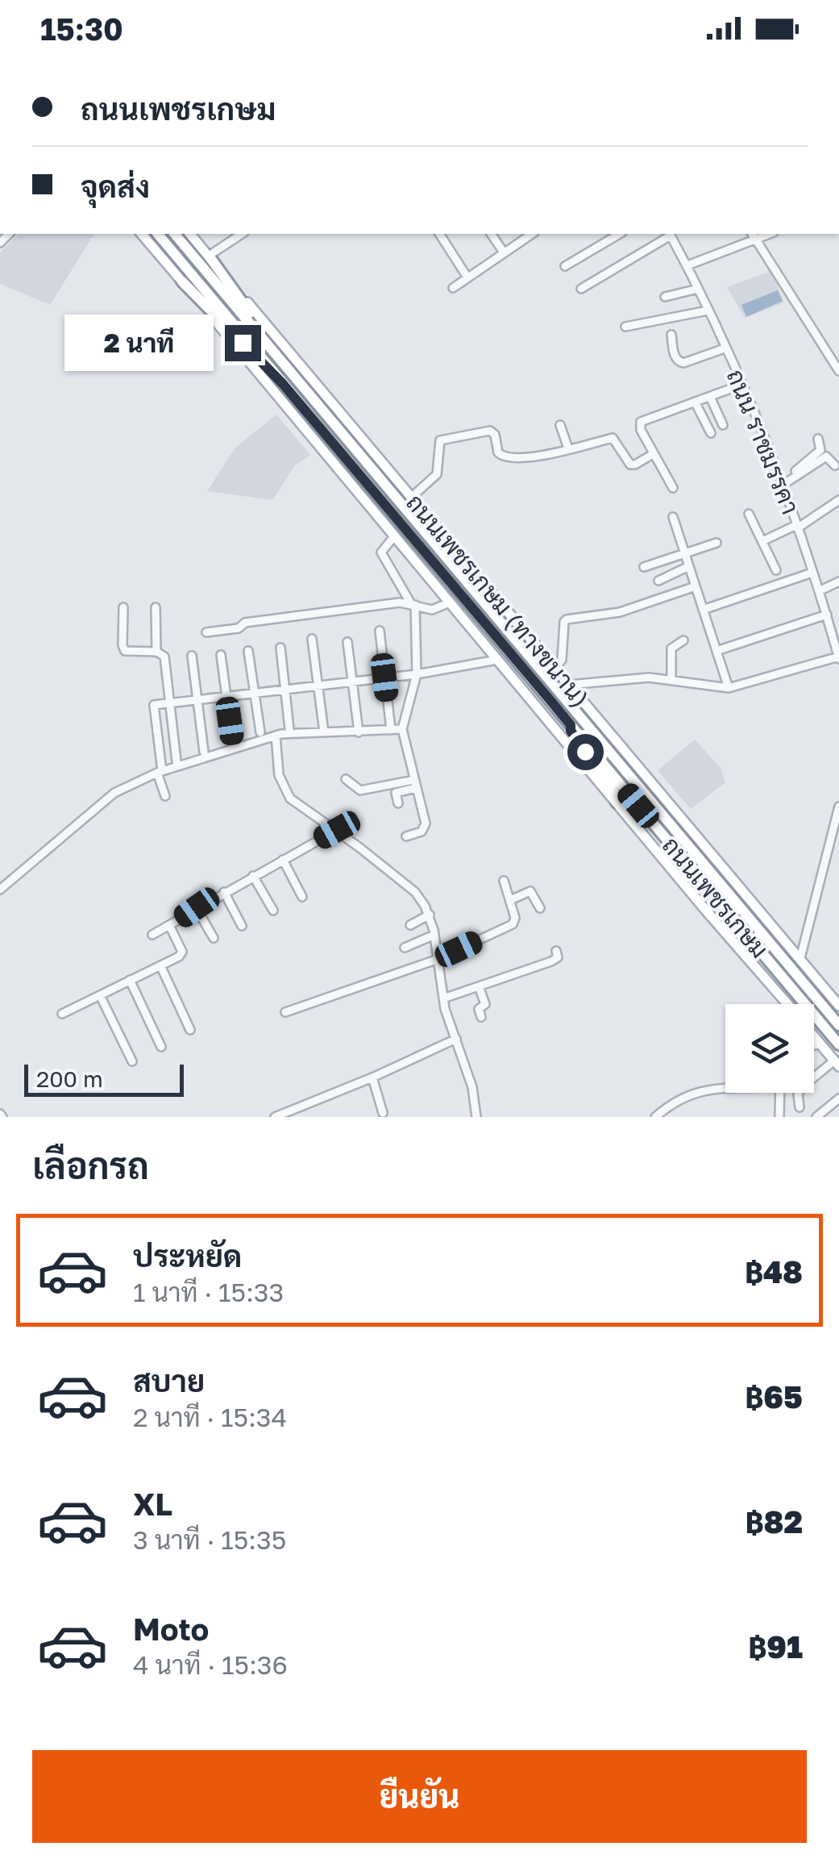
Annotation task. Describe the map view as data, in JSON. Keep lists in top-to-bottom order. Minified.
{"streets":{"highway":["ถนนเพชรเกษม"],"main road":["ถนนเพชรเกษม (ทางขนาน)"],"street":["ถนน ราชมรรคา"]},"scale_bar":"200 m","page":{"status":"15:30","banner":["ถนนเพชรเกษม","จุดส่ง"],"bubble":"2 นาที","scale":"200 m","heading":"เลือกรถ","list":[{"name":"ประหยัด","note":"1 นาที · 15:33","value":"฿48"},{"name":"สบาย","note":"2 นาที · 15:34","value":"฿65"},{"name":"XL","note":"3 นาที · 15:35","value":"฿82"},{"name":"Moto","note":"4 นาที · 15:36","value":"฿91"}],"buttons":"ยืนยัน"}}
